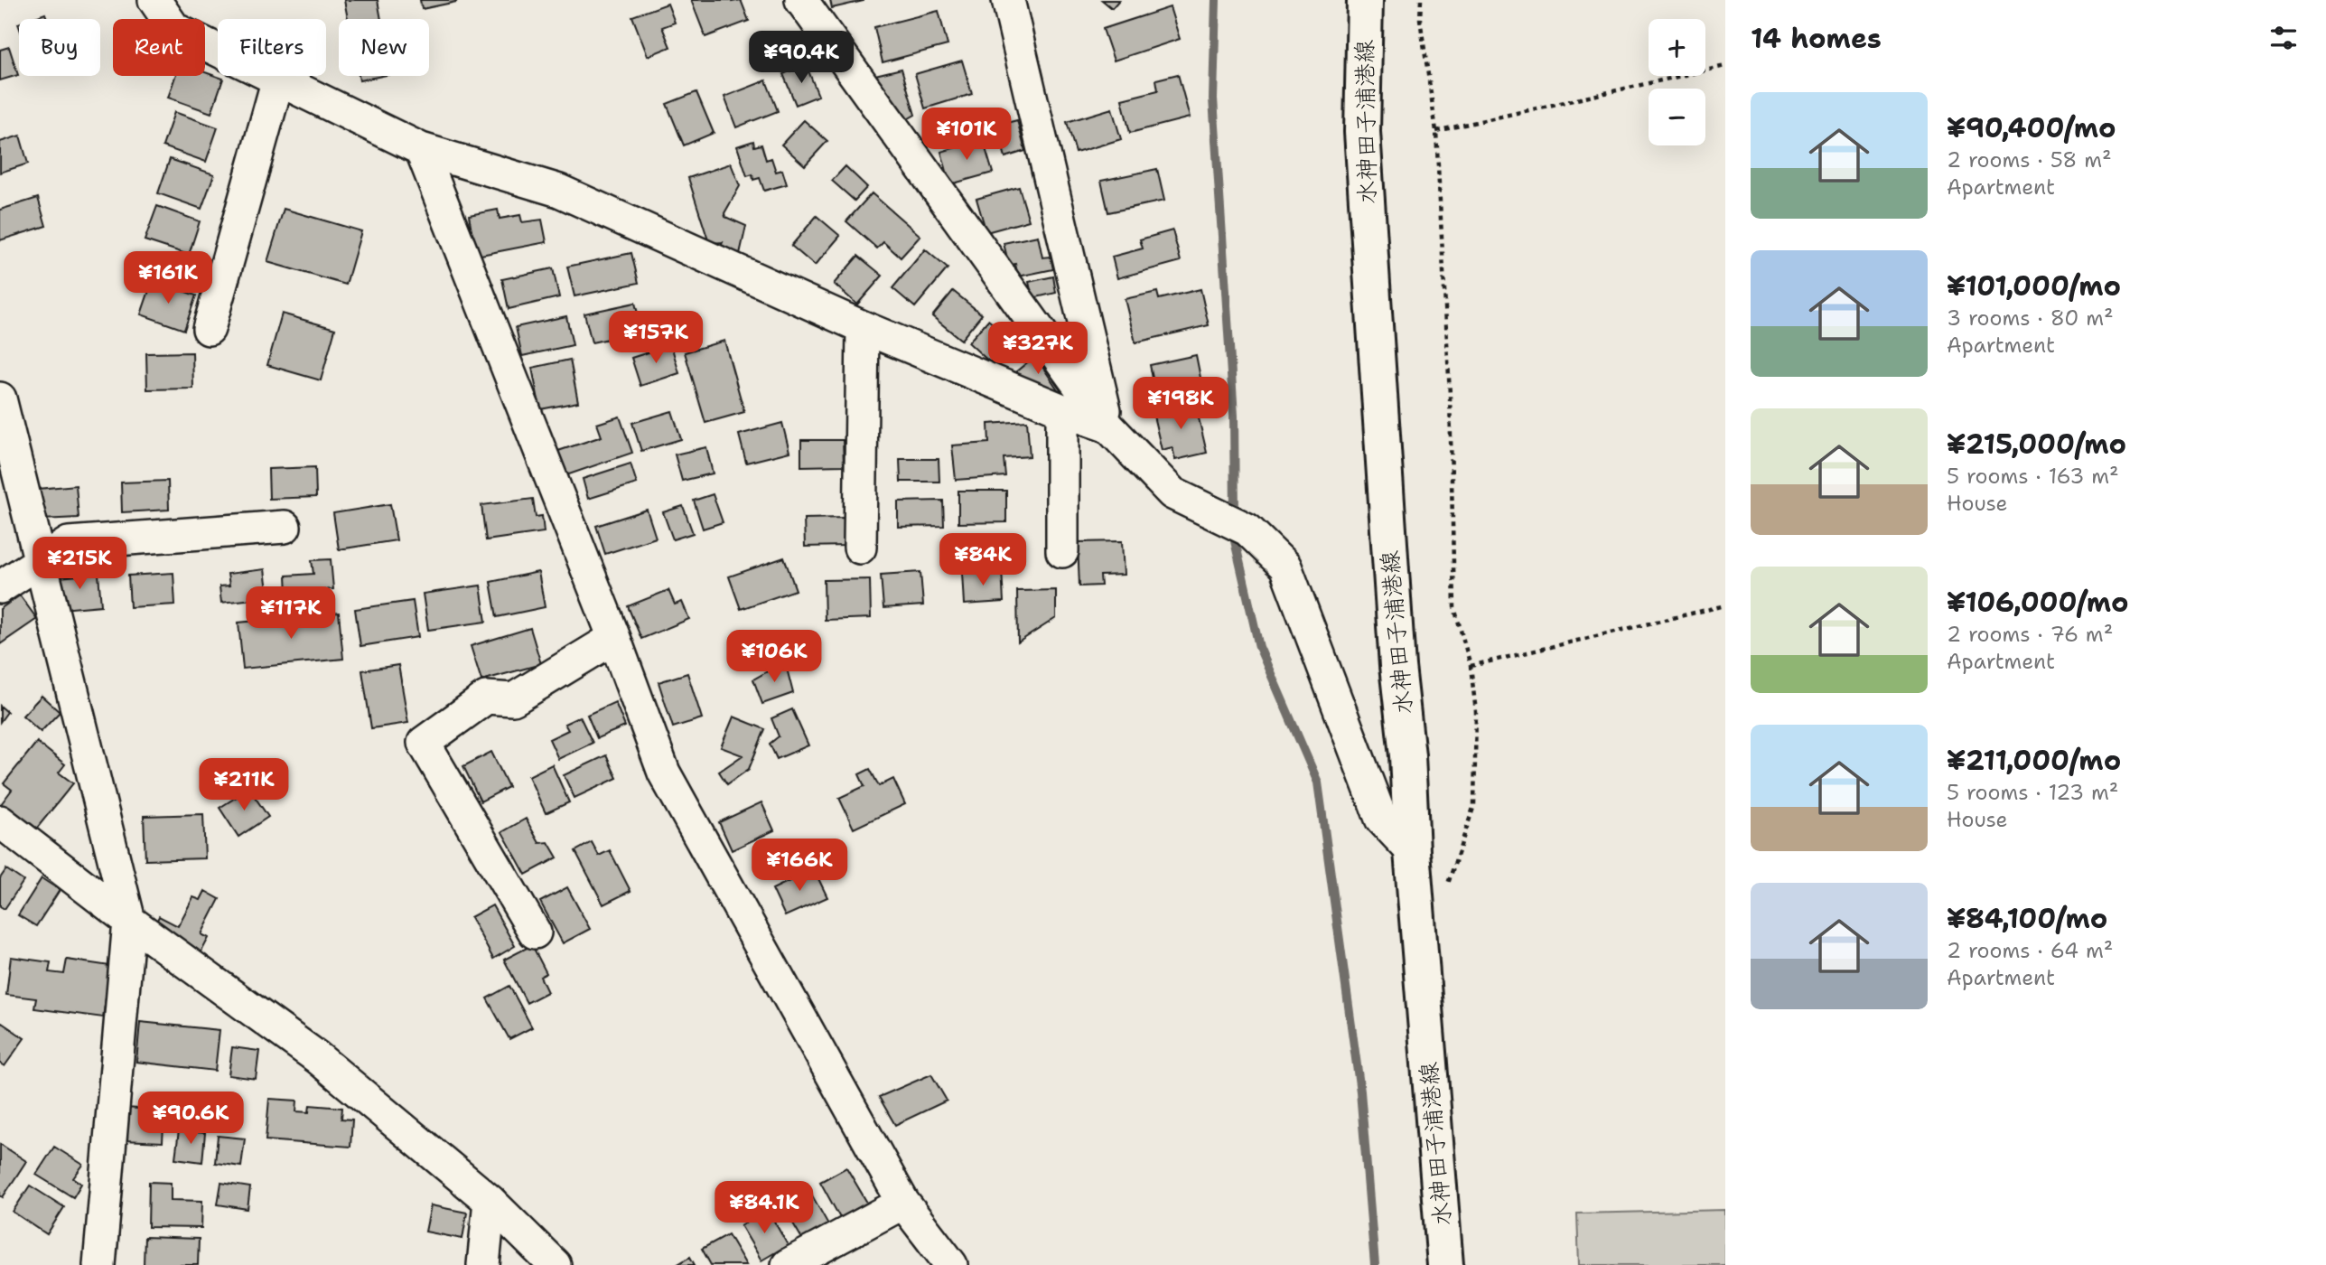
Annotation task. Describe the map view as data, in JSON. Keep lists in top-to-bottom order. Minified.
{"streets":{"main road":["水神田子浦港線"]},"page":{"heading":"14 homes","map_buttons":["+","−"],"chip":["Buy","Rent","Filters","New"],"price":["¥90.4K","¥101K","¥161K","¥157K","¥327K","¥198K","¥84K","¥215K","¥117K","¥106K","¥211K","¥166K","¥90.6K","¥84.1K"],"list":[{"name":"¥90,400/mo","note":"2 rooms · 58 m² · Apartment"},{"name":"¥101,000/mo","note":"3 rooms · 80 m² · Apartment"},{"name":"¥215,000/mo","note":"5 rooms · 163 m² · House"},{"name":"¥106,000/mo","note":"2 rooms · 76 m² · Apartment"},{"name":"¥211,000/mo","note":"5 rooms · 123 m² · House"},{"name":"¥84,100/mo","note":"2 rooms · 64 m² · Apartment"}]}}
